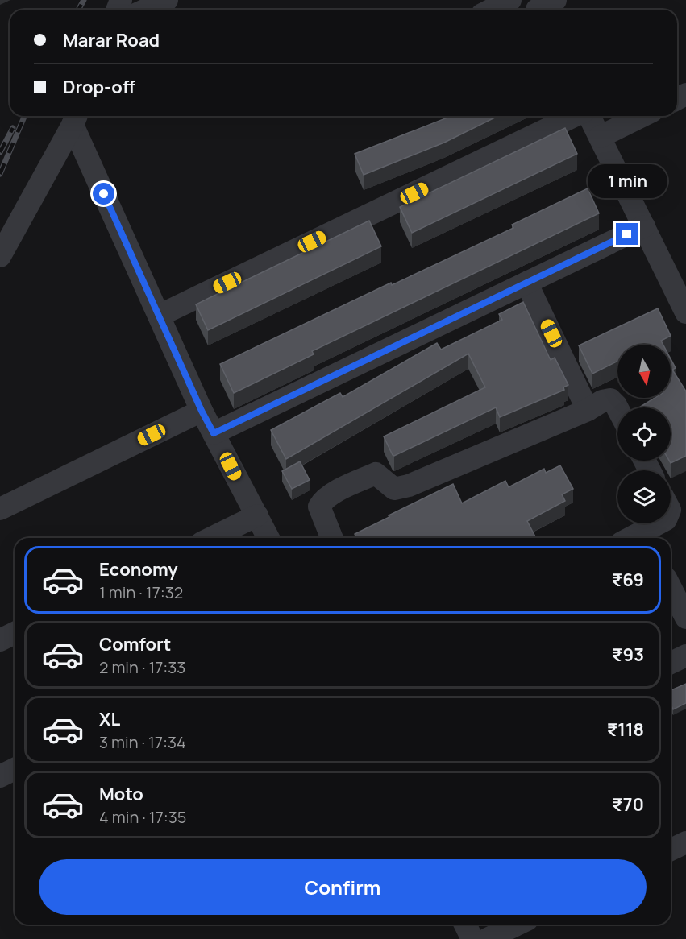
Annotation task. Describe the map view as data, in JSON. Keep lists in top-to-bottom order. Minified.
{"north":"bottom","page":{"banner":["Marar Road","Drop-off"],"bubble":"1 min","list":[{"name":"Economy","note":"1 min · 17:32","value":"₹69"},{"name":"Comfort","note":"2 min · 17:33","value":"₹93"},{"name":"XL","note":"3 min · 17:34","value":"₹118"},{"name":"Moto","note":"4 min · 17:35","value":"₹70"}],"buttons":"Confirm"}}
